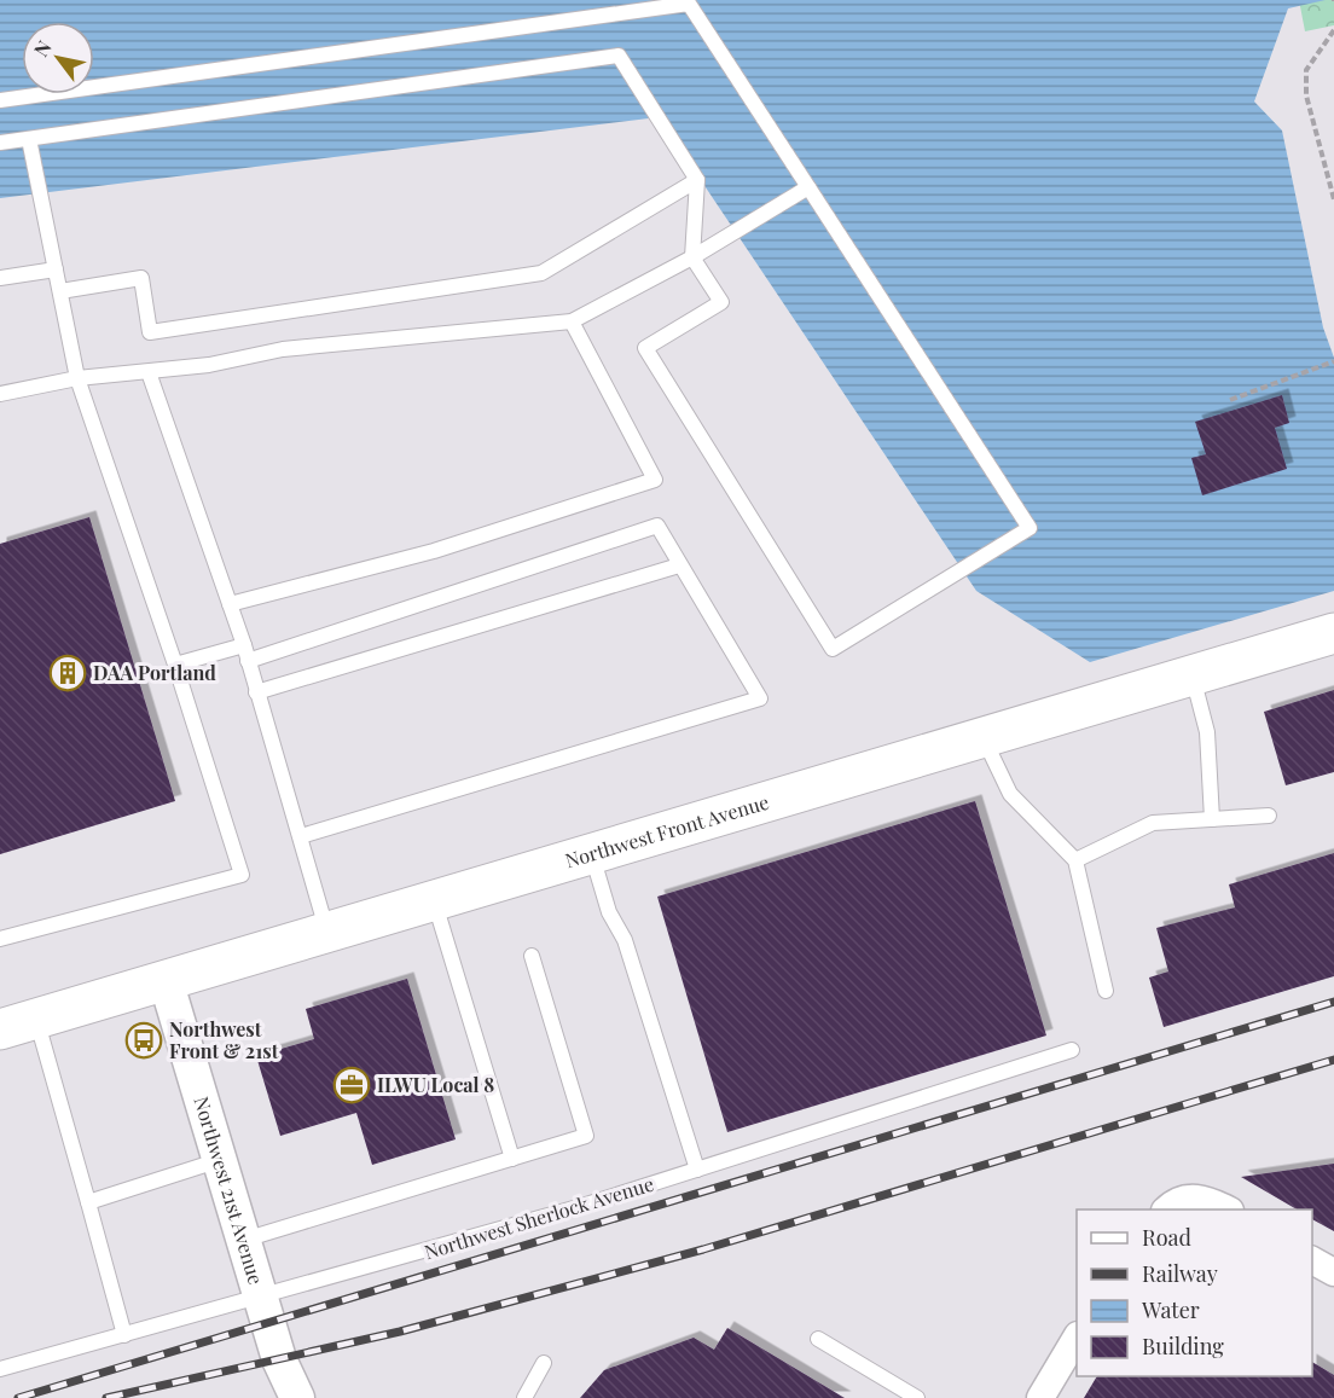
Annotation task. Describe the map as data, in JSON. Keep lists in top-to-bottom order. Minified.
{"streets":{"main road":["Northwest Front Avenue"],"street":["Northwest 21st Avenue"],"lane":["Northwest Sherlock Avenue"]},"crossings":[["Northwest Front Avenue","Northwest 21st Avenue"],["Northwest 21st Avenue","Northwest Sherlock Avenue"]],"places":{"building":["DAA Portland"],"bus stop":["Northwest Front & 21st"],"office":["ILWU Local 8"]},"legend":["Road","Railway","Water","Building"],"north":"top left"}
